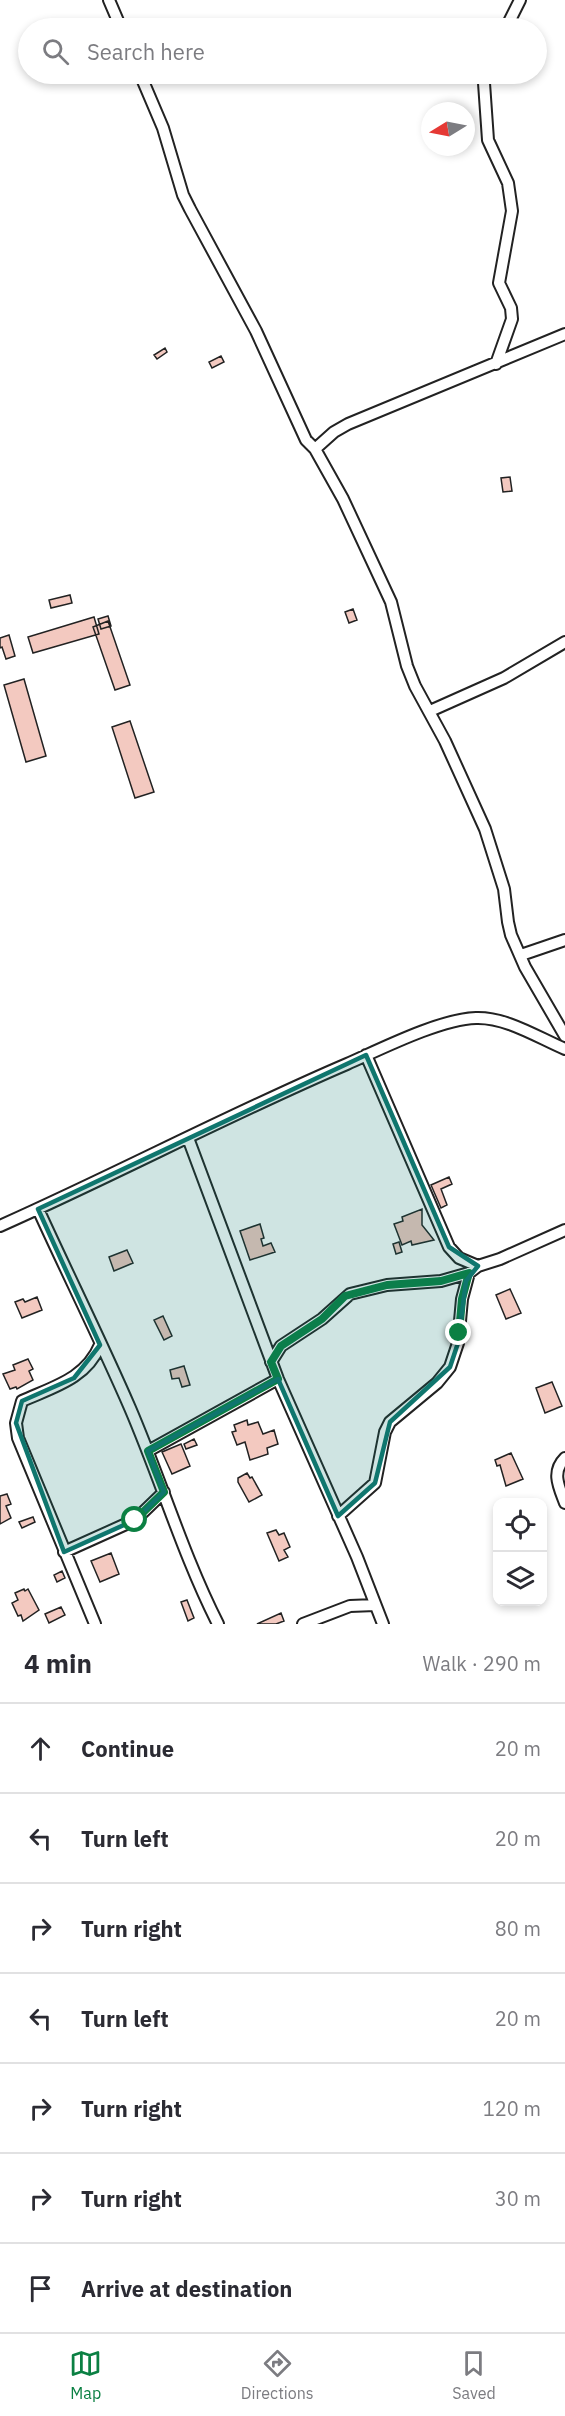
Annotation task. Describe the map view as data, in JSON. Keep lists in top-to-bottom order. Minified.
{"north":"left","page":{"search":"Search here","heading":["4 min","Walk · 290 m"],"list":[["Continue","20 m"],["Turn left","20 m"],["Turn right","80 m"],["Turn left","20 m"],["Turn right","120 m"],["Turn right","30 m"],"Arrive at destination"],"nav":["Map","Directions","Saved"]}}
